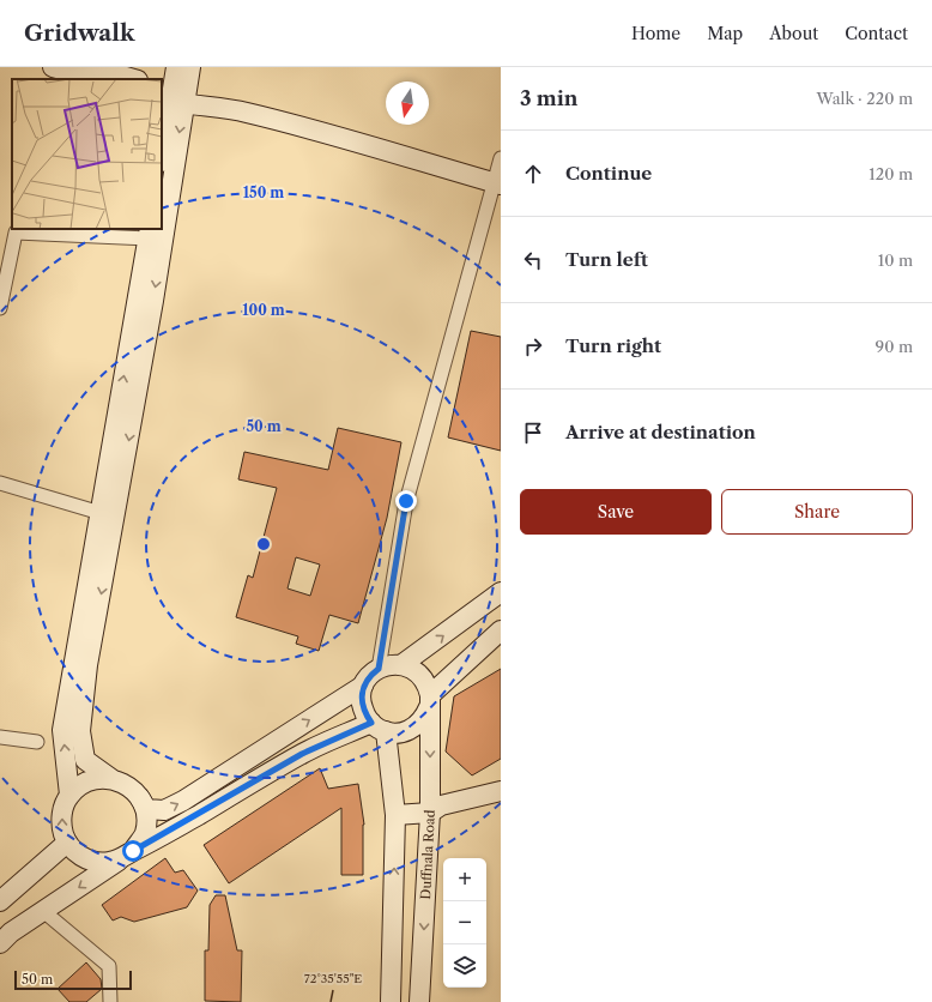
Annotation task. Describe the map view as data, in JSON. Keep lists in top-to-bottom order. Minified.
{"streets":{"main road":["Duffnala Road"]},"scale_bar":"50 m","north":"bottom","page":{"header":"Gridwalk","nav":["Home","Map","About","Contact"],"heading":["3 min","Walk · 220 m"],"list":[["Continue","120 m"],["Turn left","10 m"],["Turn right","90 m"],"Arrive at destination"],"buttons":["Save","Share"],"map_buttons":["+","−"],"scale":"50 m"},"coordinates":["72°35'55\"E"],"rings":["150 m","100 m","50 m"]}
